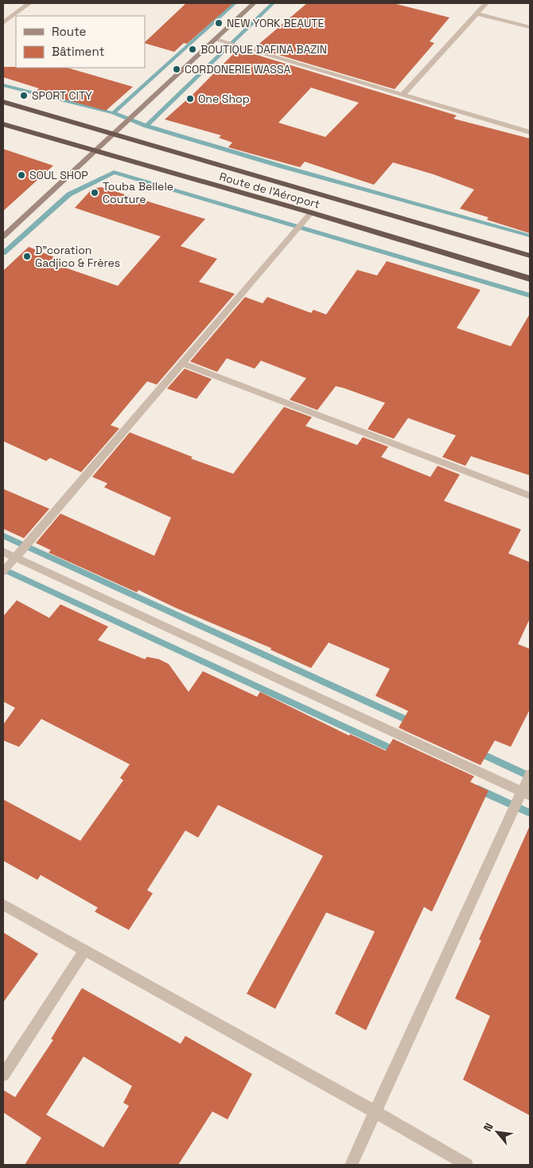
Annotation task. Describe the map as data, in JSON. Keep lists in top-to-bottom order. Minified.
{"streets":{"highway":["Route de l'Aéroport"]},"places":["NEW YORK BEAUTE","BOUTIQUE DAFINA BAZIN","CORDONERIE WASSA","SPORT CITY","One Shop","SOUL SHOP","Touba Bellele Couture","D\"coration Gadjico & Frères"],"legend":["Route","Bâtiment"],"north":"top left"}
